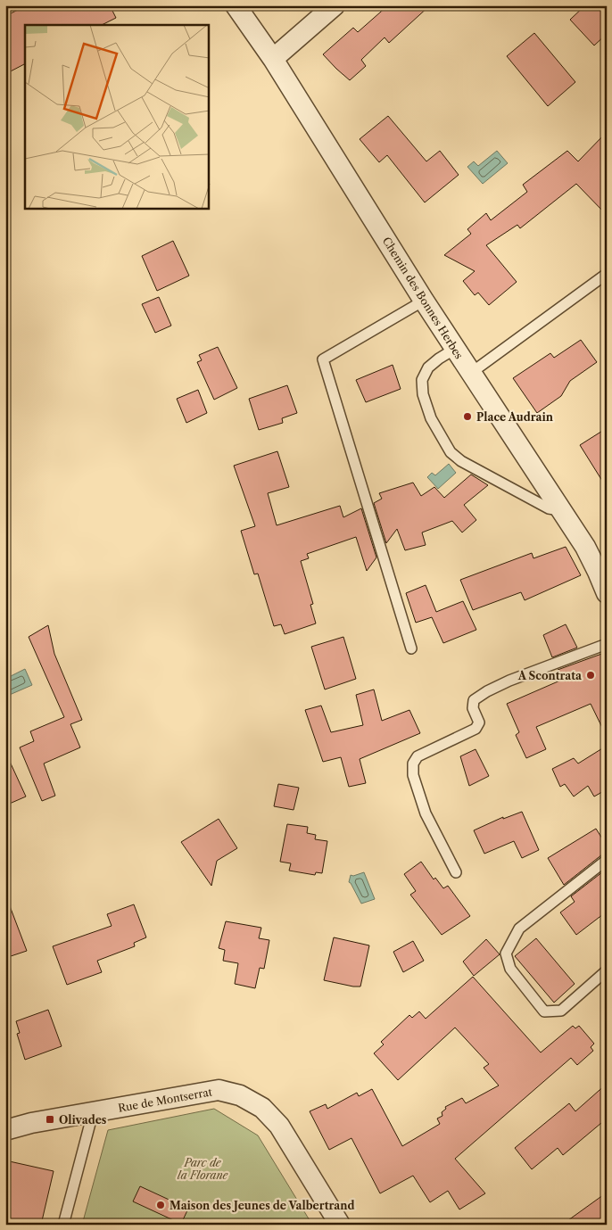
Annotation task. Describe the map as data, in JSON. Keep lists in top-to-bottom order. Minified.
{"streets":{"street":["Chemin des Bonnes Herbes","Rue de Montserrat"]},"parks":["Parc de la Florane"],"places":{"other":["Place Audrain","A Scontrata","Maison des Jeunes de Valbertrand"],"transit":["Olivades"]}}
